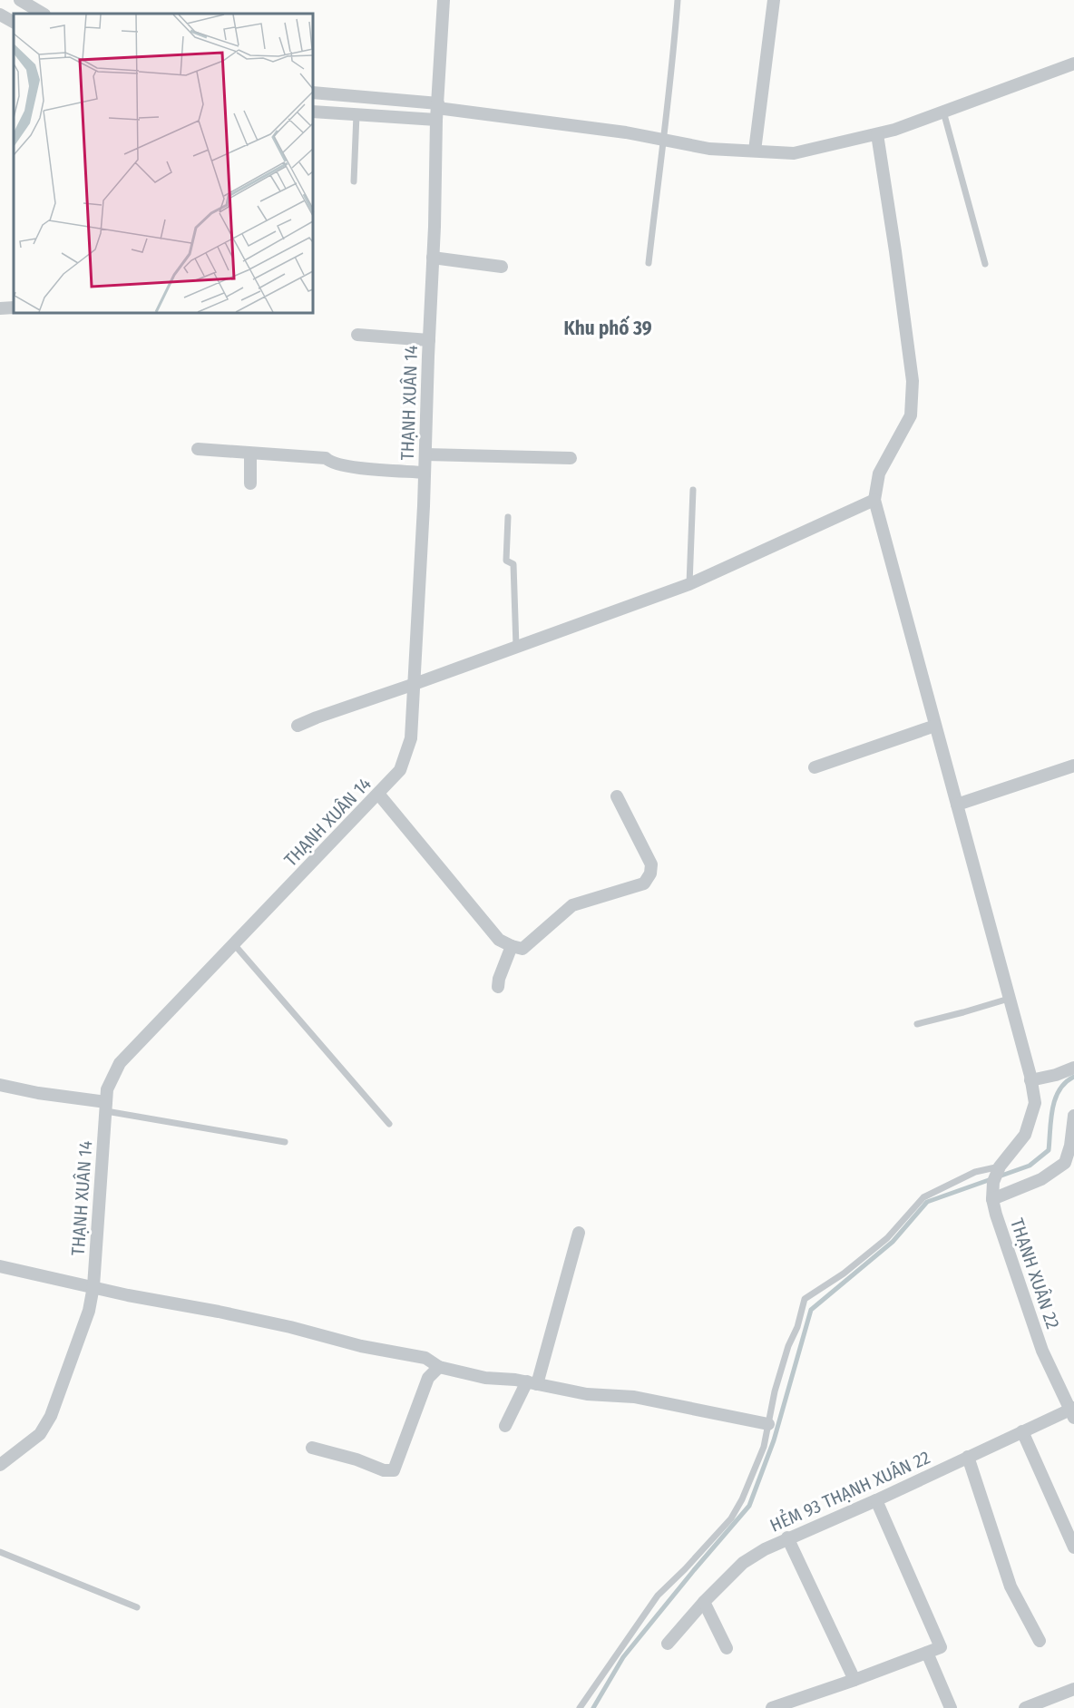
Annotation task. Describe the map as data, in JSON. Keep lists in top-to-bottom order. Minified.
{"streets":{"street":["THẠNH XUÂN 14","THẠNH XUÂN 22","HẺM 93 THẠNH XUÂN 22"]},"crossings":[["THẠNH XUÂN 22","HẺM 93 THẠNH XUÂN 22"]],"districts":["Khu phố 39"]}
